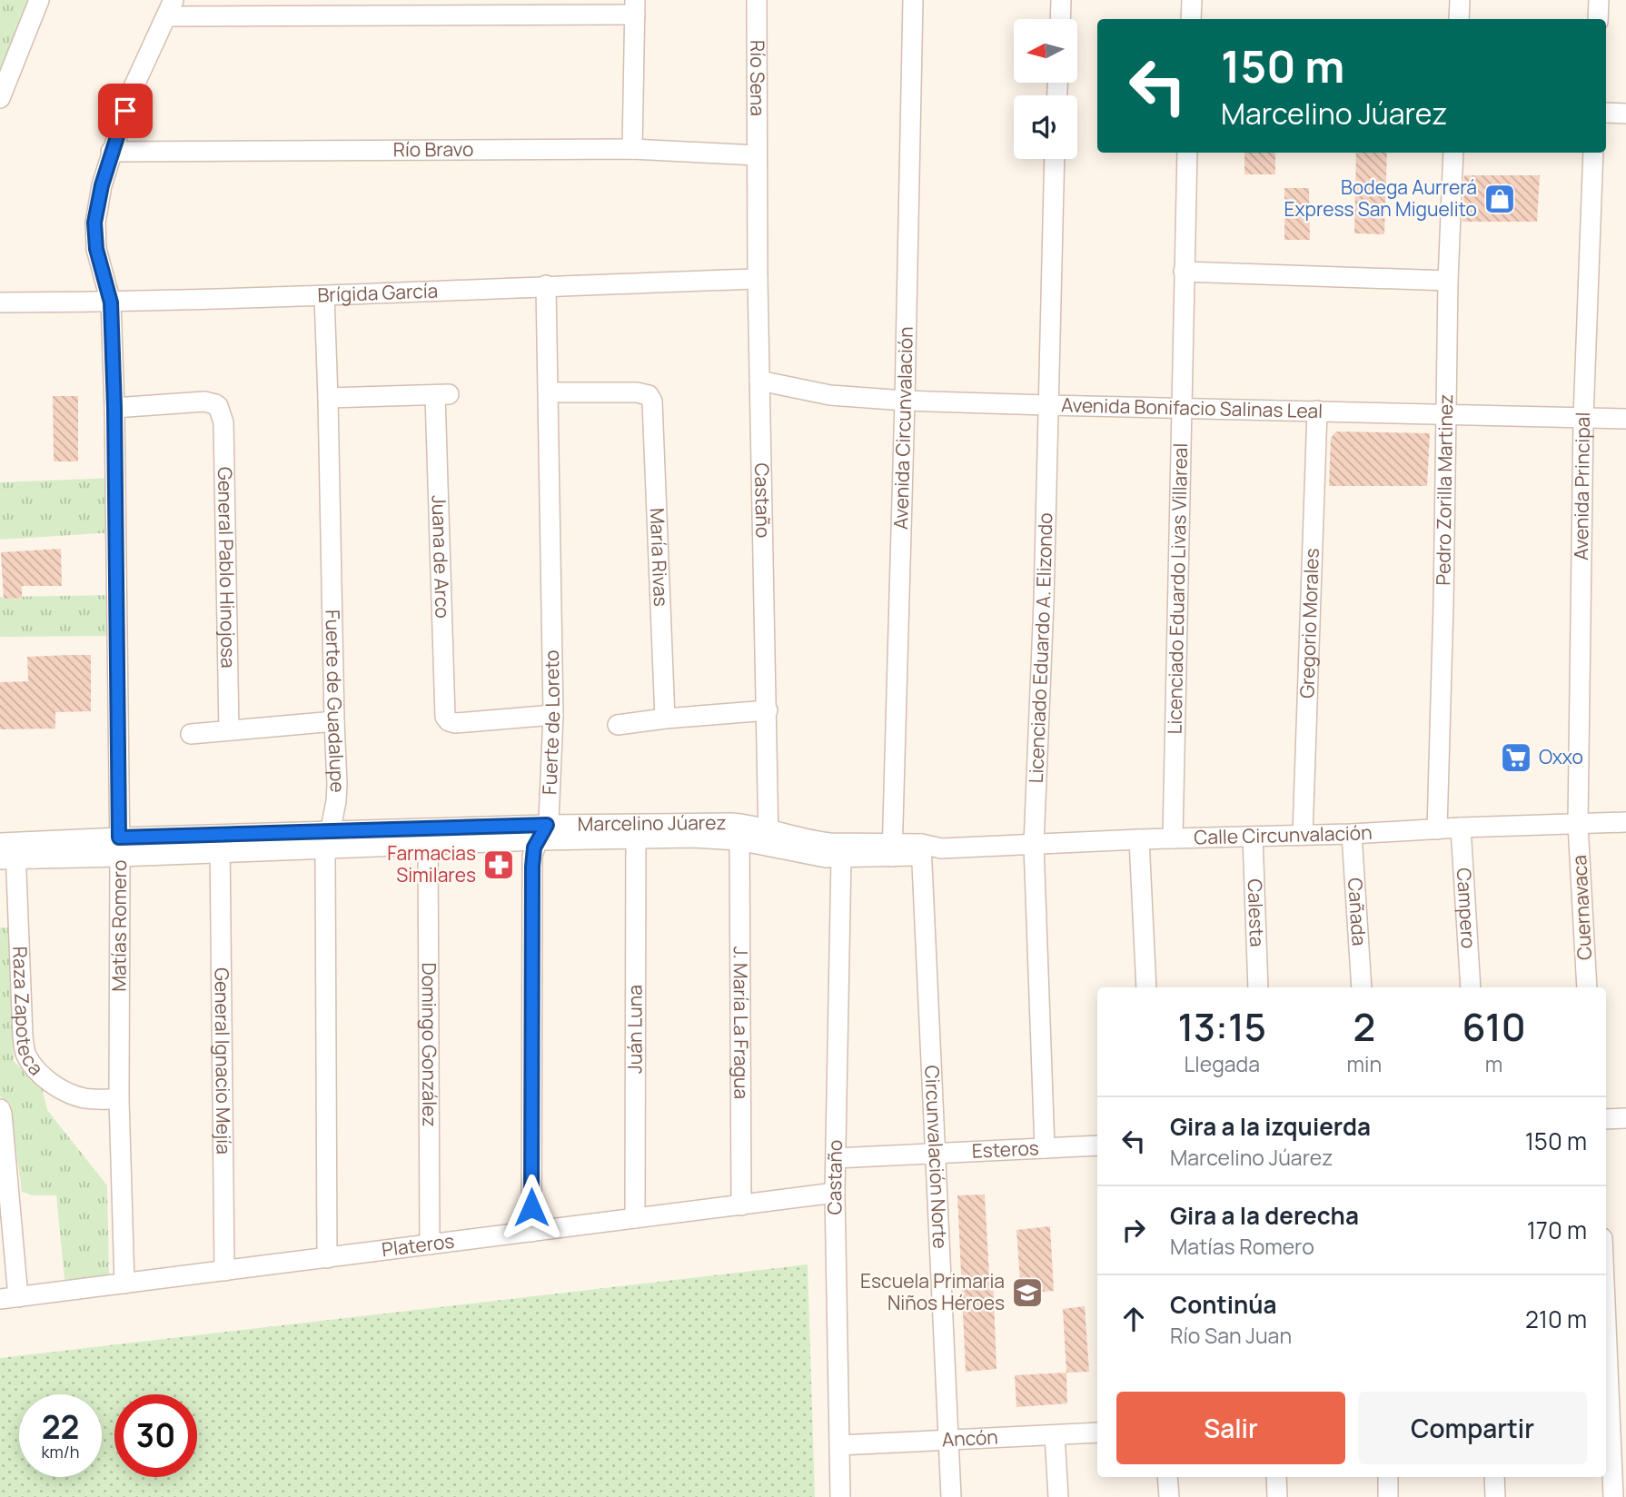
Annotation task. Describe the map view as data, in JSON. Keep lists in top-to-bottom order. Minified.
{"streets":{"street":["Río Sena","Río Bravo","Brígida García","Avenida Bonifacio Salinas Leal","Avenida Circunvalación","Avenida Principal","Pedro Zorilla Martinez","Castaño","Juana de Arco","María Rivas","General Pablo Hinojosa","Licenciado Eduardo Livas Villareal","Gregorio Morales","Licenciado Eduardo A. Elizondo","Fuerte de Guadalupe","Fuerte de Loreto","Marcelino Júarez","Calle Circunvalación","Cuernavaca","Campero","Cañada","Calesta","Matías Romero","Raza Zapoteca","J. María La Fragua","Juán Luna","Domingo González","General Ignacio Mejía","Esteros","Circunvalación Norte","Plateros","Ancón"]},"crossings":[["Río Sena","Río Bravo"],["Río Sena","Castaño"],["Río Bravo","Castaño"],["Río Bravo","Matías Romero"],["Brígida García","Castaño"],["Brígida García","Fuerte de Guadalupe"],["Brígida García","Fuerte de Loreto"],["Brígida García","Matías Romero"],["Avenida Bonifacio Salinas Leal","Avenida Circunvalación"],["Avenida Bonifacio Salinas Leal","Avenida Principal"],["Avenida Bonifacio Salinas Leal","Pedro Zorilla Martinez"],["Avenida Bonifacio Salinas Leal","Castaño"],["Avenida Bonifacio Salinas Leal","Licenciado Eduardo Livas Villareal"],["Avenida Bonifacio Salinas Leal","Gregorio Morales"],["Avenida Bonifacio Salinas Leal","Licenciado Eduardo A. Elizondo"],["Avenida Circunvalación","Calle Circunvalación"],["Avenida Principal","Calle Circunvalación"],["Avenida Principal","Cuernavaca"],["Pedro Zorilla Martinez","Calle Circunvalación"],["Castaño","Marcelino Júarez"],["Castaño","Calle Circunvalación"],["Castaño","Esteros"],["Castaño","Plateros"],["Castaño","Ancón"],["Juana de Arco","Fuerte de Guadalupe"],["Juana de Arco","Fuerte de Loreto"],["María Rivas","Fuerte de Loreto"],["General Pablo Hinojosa","Matías Romero"],["Licenciado Eduardo Livas Villareal","Calle Circunvalación"],["Gregorio Morales","Calle Circunvalación"],["Licenciado Eduardo A. Elizondo","Calle Circunvalación"],["Licenciado Eduardo A. Elizondo","Esteros"],["Fuerte de Guadalupe","Marcelino Júarez"],["Fuerte de Guadalupe","Plateros"],["Fuerte de Loreto","Marcelino Júarez"],["Fuerte de Loreto","Plateros"],["Marcelino Júarez","Calle Circunvalación"],["Marcelino Júarez","Matías Romero"],["Marcelino Júarez","Raza Zapoteca"],["Marcelino Júarez","J. María La Fragua"],["Marcelino Júarez","Juán Luna"],["Marcelino Júarez","Domingo González"],["Marcelino Júarez","General Ignacio Mejía"],["Calle Circunvalación","Cuernavaca"],["Calle Circunvalación","Campero"],["Calle Circunvalación","Cañada"],["Calle Circunvalación","Calesta"],["Calle Circunvalación","Circunvalación Norte"],["Matías Romero","Raza Zapoteca"],["Matías Romero","Plateros"],["J. María La Fragua","Plateros"],["Juán Luna","Plateros"],["Domingo González","Plateros"],["General Ignacio Mejía","Plateros"],["Esteros","Circunvalación Norte"],["Circunvalación Norte","Ancón"]],"places":{"shop":["Bodega Aurrerá Express San Miguelito"],"supermarket":["Oxxo"],"pharmacy":["Farmacias Similares"],"school or university":["Escuela Primaria Niños Héroes"]},"north":"left","page":{"turn":["150 m","Marcelino Júarez"],"eta":["13:15","Llegada","2","min","610","m"],"list":[{"name":"Gira a la izquierda","note":"Marcelino Júarez","value":"150 m"},{"name":"Gira a la derecha","note":"Matías Romero","value":"170 m"},{"name":"Continúa","note":"Río San Juan","value":"210 m"}],"buttons":["Salir","Compartir"],"speed":"22 km/h","limit":"30"}}
